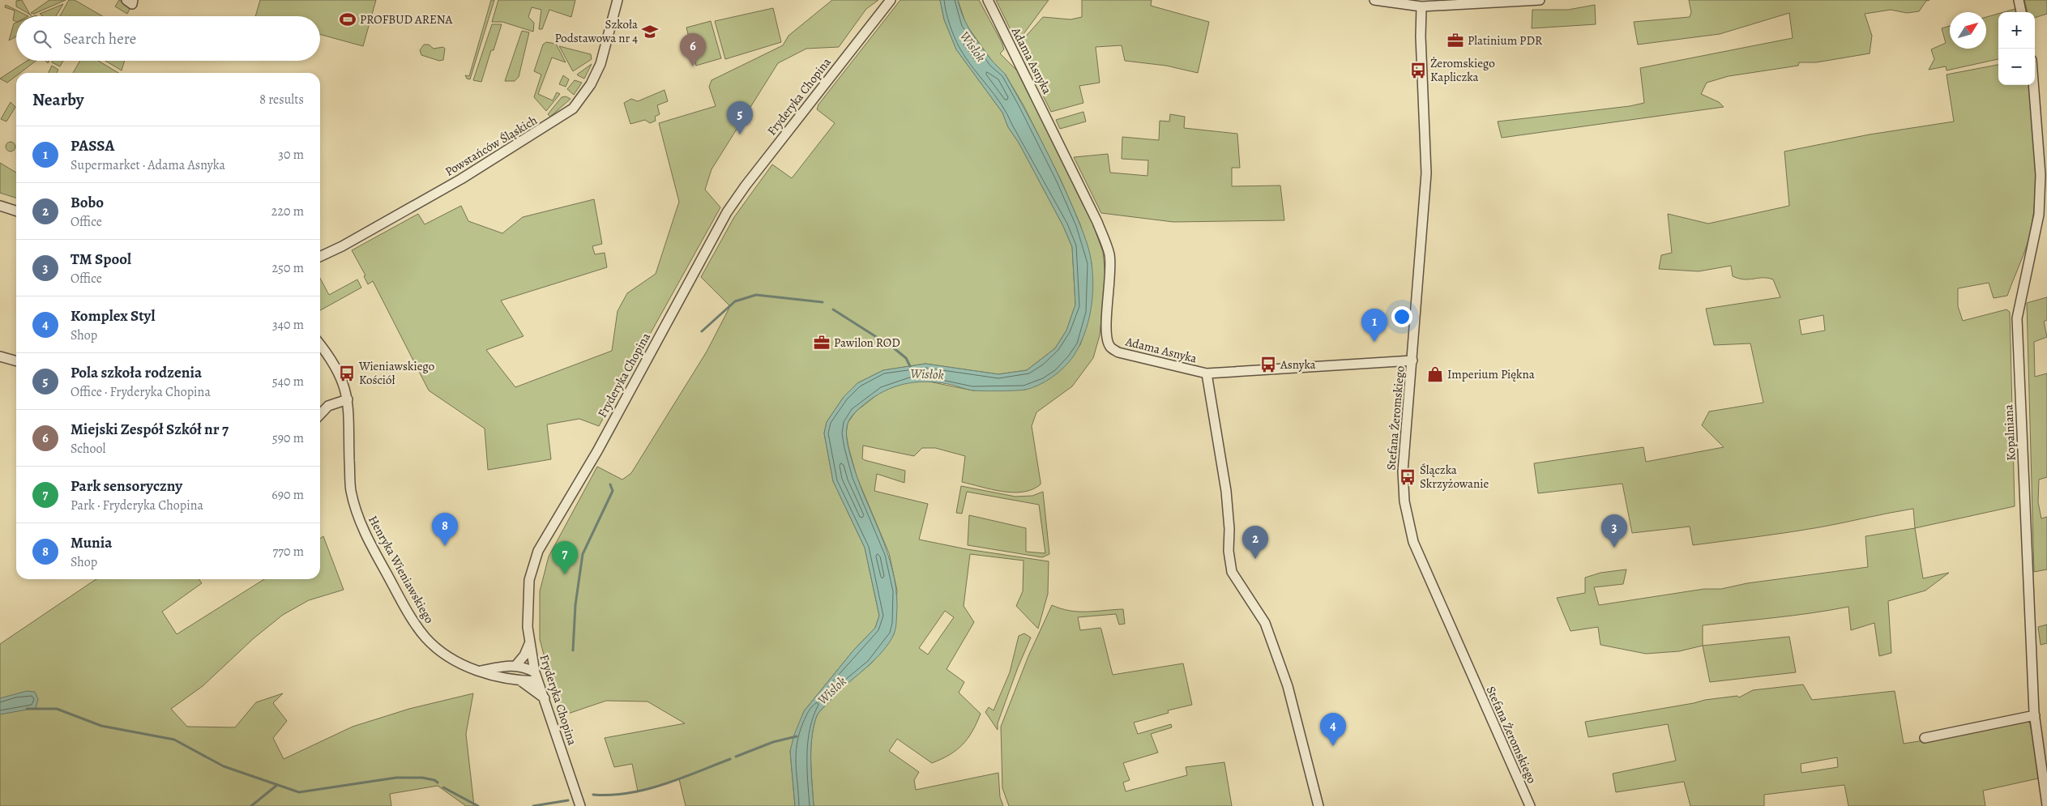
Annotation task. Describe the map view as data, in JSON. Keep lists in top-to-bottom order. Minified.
{"streets":{"street":["Adama Asnyka","Fryderyka Chopina","Powstańców Śląskich","Stefana Żeromskiego","Kopalniana","Henryka Wieniawskiego"]},"crossings":[["Adama Asnyka","Stefana Żeromskiego"],["Fryderyka Chopina","Henryka Wieniawskiego"]],"water":["Wisłok"],"places":{"sports":["PROFBUD ARENA"],"school or university":["Szkoła Podstawowa nr 4"],"office":["Platinium PDR","Pawilon ROD"],"bus stop":["Żeromskiego Kapliczka","Asnyka","Wieniawskiego Kościół","Ślączka Skrzyżowanie"],"shop":["Imperium Piękna"]},"north":"top right","page":{"map_buttons":["+","−"],"search":"Search here","pins":["6","5","1","8","3","2","7","4"],"heading":["Nearby","8 results"],"list":[{"mark":"1","name":"PASSA","note":"Supermarket · Adama Asnyka","value":"30 m"},{"mark":"2","name":"Bobo","note":"Office","value":"220 m"},{"mark":"3","name":"TM Spool","note":"Office","value":"250 m"},{"mark":"4","name":"Komplex Styl","note":"Shop","value":"340 m"},{"mark":"5","name":"Pola szkoła rodzenia","note":"Office · Fryderyka Chopina","value":"540 m"},{"mark":"6","name":"Miejski Zespół Szkół nr 7","note":"School","value":"590 m"},{"mark":"7","name":"Park sensoryczny","note":"Park · Fryderyka Chopina","value":"690 m"},{"mark":"8","name":"Munia","note":"Shop","value":"770 m"}]}}
